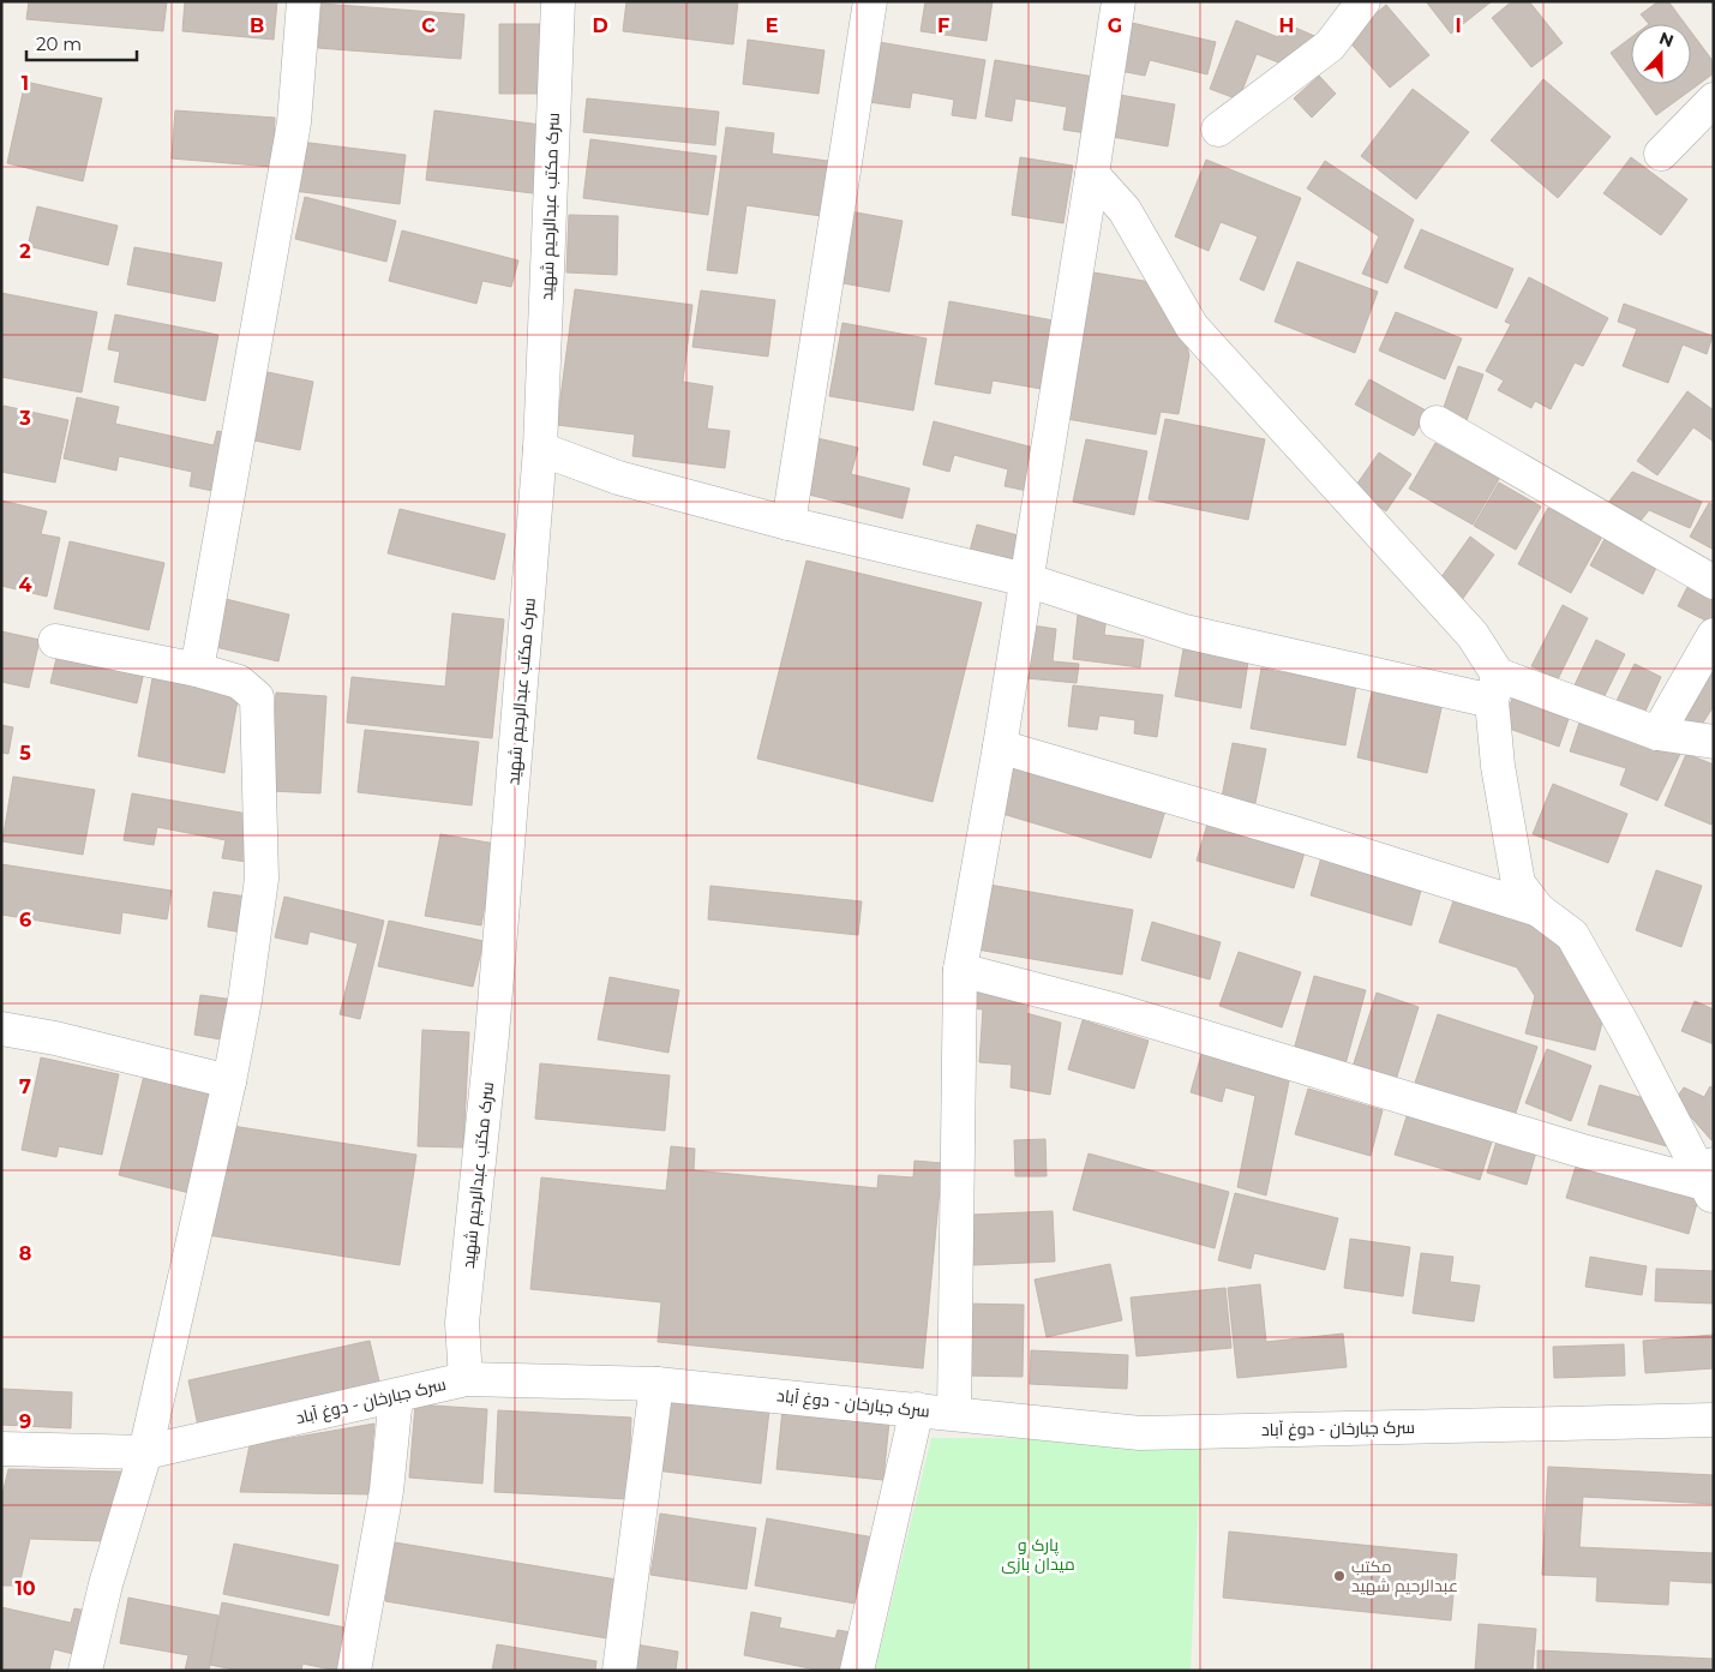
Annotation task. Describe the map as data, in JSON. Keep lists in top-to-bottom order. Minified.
{"streets":{"street":["سرک مکتب عبدالرحیم شهید","سرک جبارخان - دوغ آباد"]},"crossings":[["سرک مکتب عبدالرحیم شهید","سرک جبارخان - دوغ آباد"]],"parks":["پارک و میدان بازی"],"places":["مکتب عبدالرحیم شهید"],"scale_bar":"20 m","north":"top","grid":{"columns":["B","C","D","E","F","G","H","I"],"rows":["1","2","3","4","5","6","7","8","9","10"]}}
